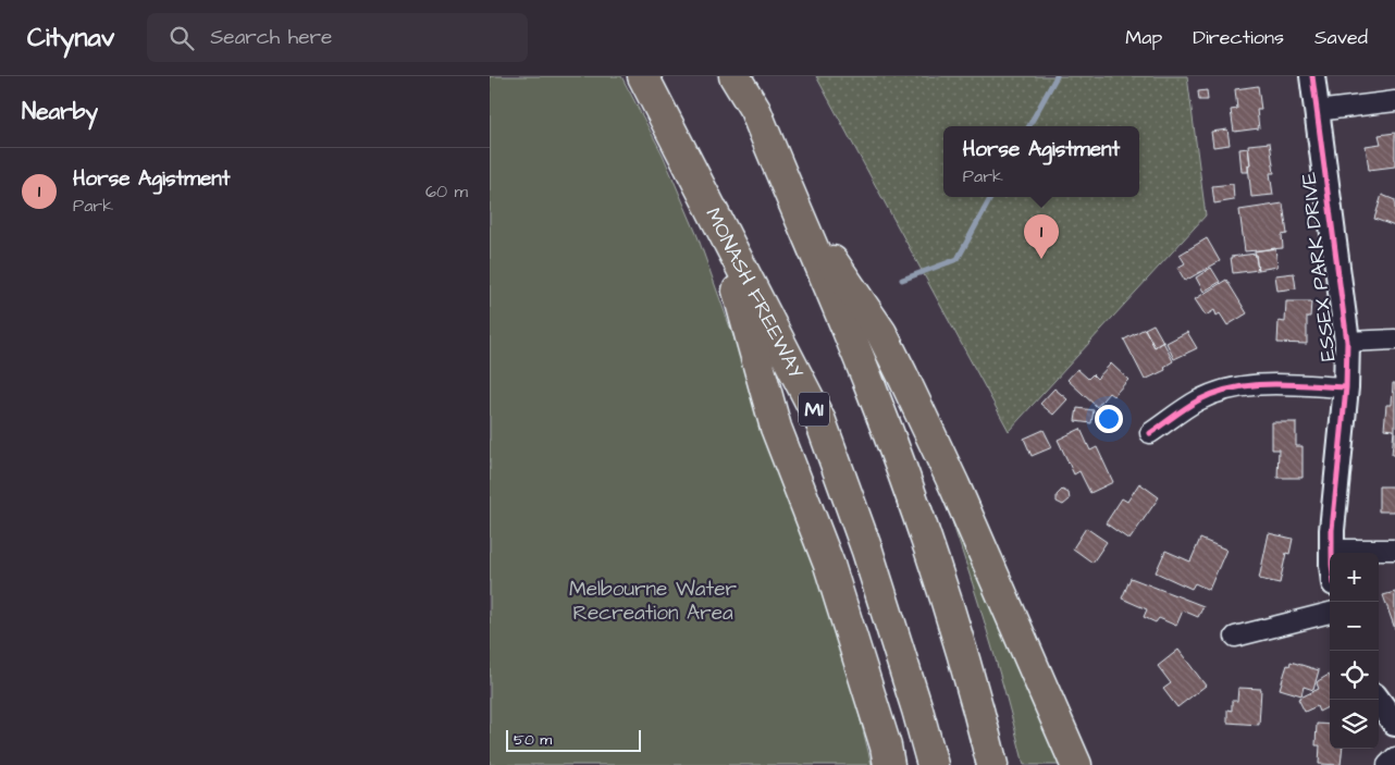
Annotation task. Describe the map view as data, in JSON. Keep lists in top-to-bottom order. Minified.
{"streets":{"highway":["MONASH FREEWAY","M1"],"street":["ESSEX PARK DRIVE"]},"parks":["Melbourne Water Recreation Area"],"scale_bar":"50 m","page":{"header":"Citynav","search":"Search here","nav":["Map","Directions","Saved"],"heading":"Nearby","popup":["Horse Agistment","Park"],"list":[{"mark":"1","name":"Horse Agistment","note":"Park","value":"60 m"}],"pins":"1","map_buttons":["+","−"],"scale":"50 m"}}
